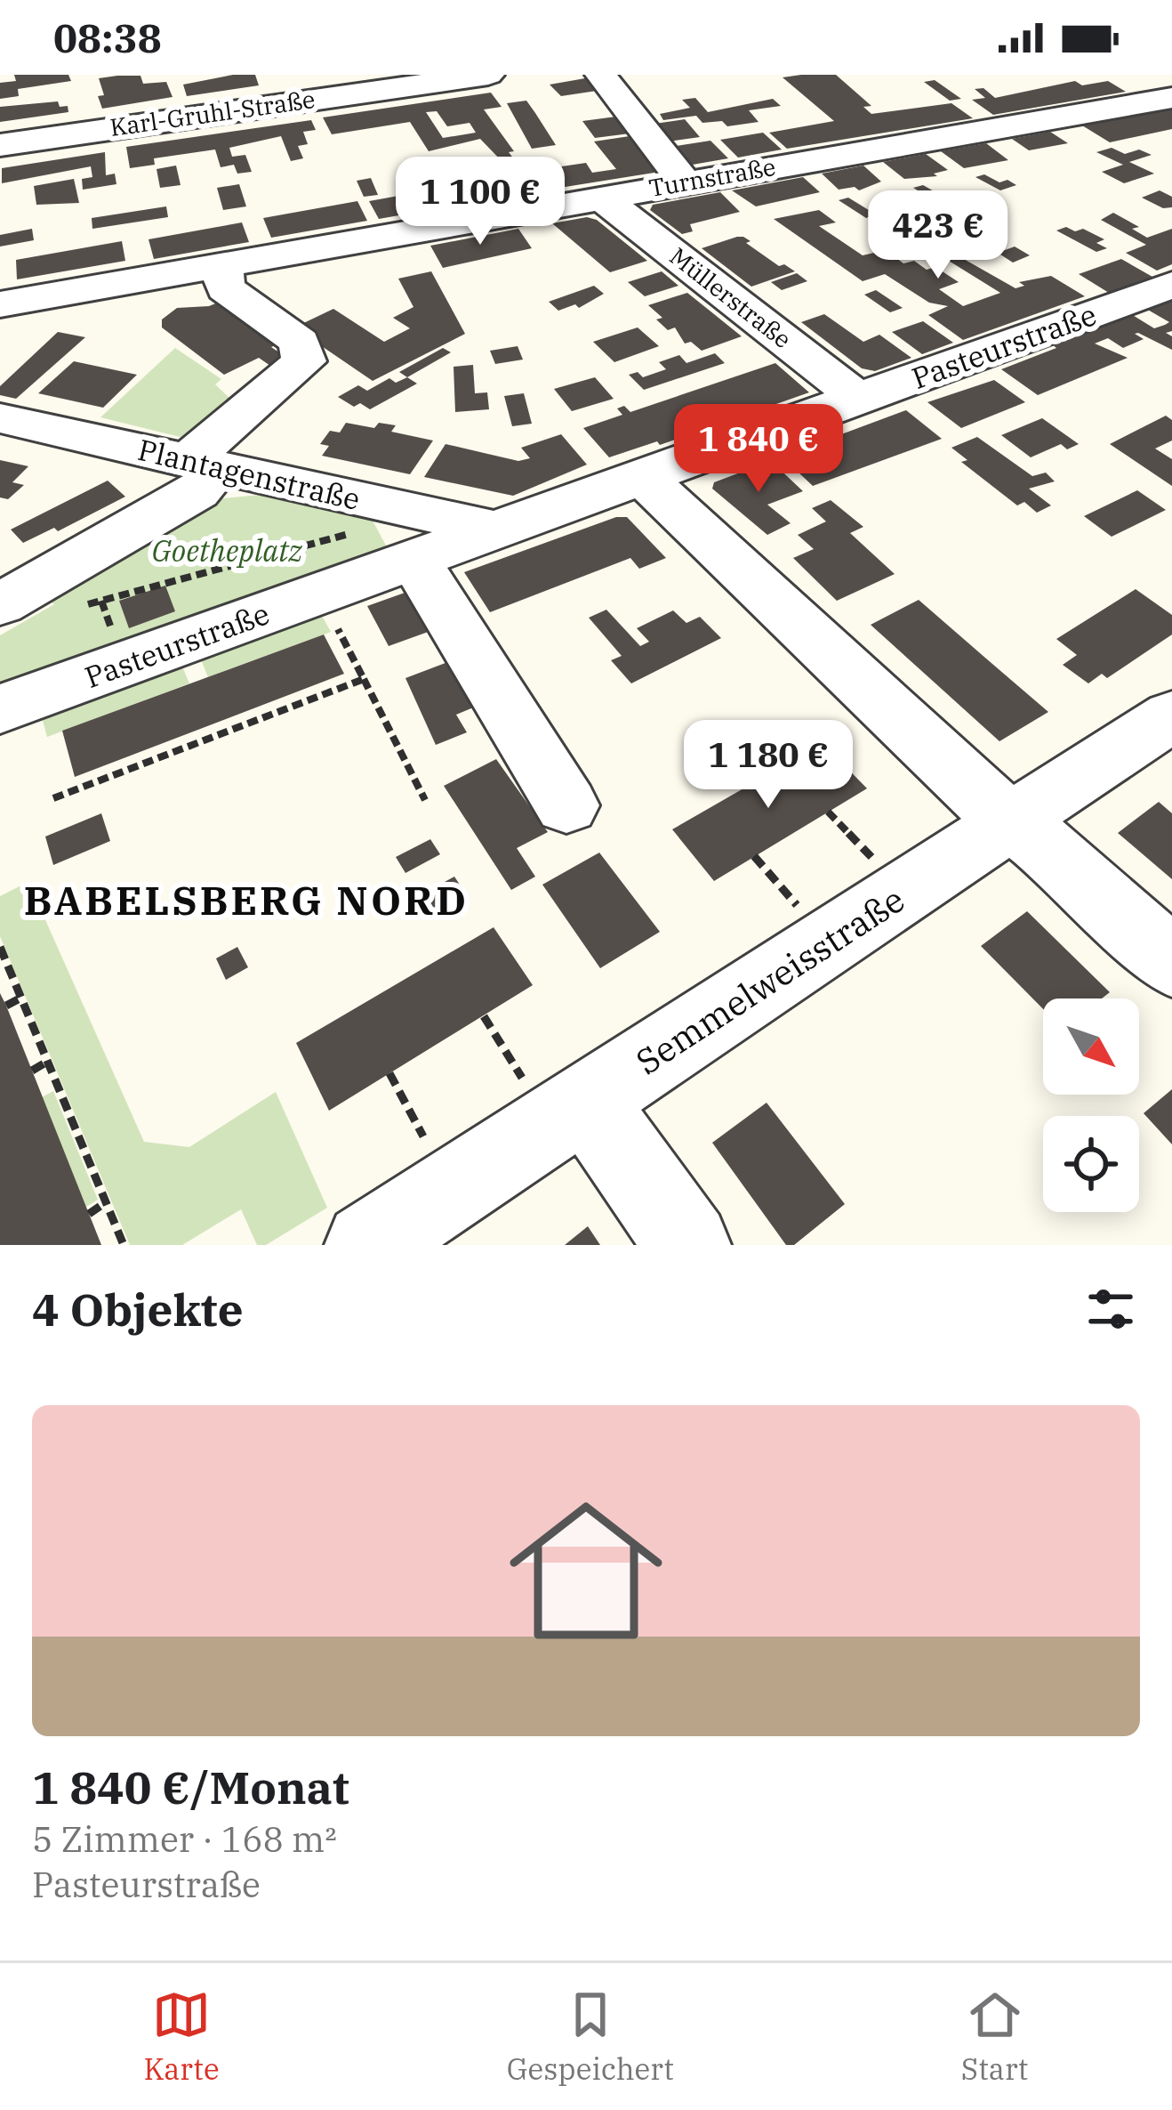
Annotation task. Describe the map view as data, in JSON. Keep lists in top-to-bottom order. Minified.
{"streets":{"street":["Karl-Gruhl-Straße","Turnstraße","Müllerstraße","Pasteurstraße","Plantagenstraße","Semmelweisstraße"]},"crossings":[["Turnstraße","Müllerstraße"],["Müllerstraße","Pasteurstraße"],["Pasteurstraße","Plantagenstraße"]],"districts":["BABELSBERG NORD"],"parks":["Goetheplatz"],"north":"bottom right","page":{"status":"08:38","price":["1 100 €","423 €","1 840 €","1 180 €"],"heading":"4 Objekte","list":[{"name":"1 840 €/Monat","note":"5 Zimmer · 168 m² · Pasteurstraße"}],"tabs":["Karte","Gespeichert","Start"]}}
